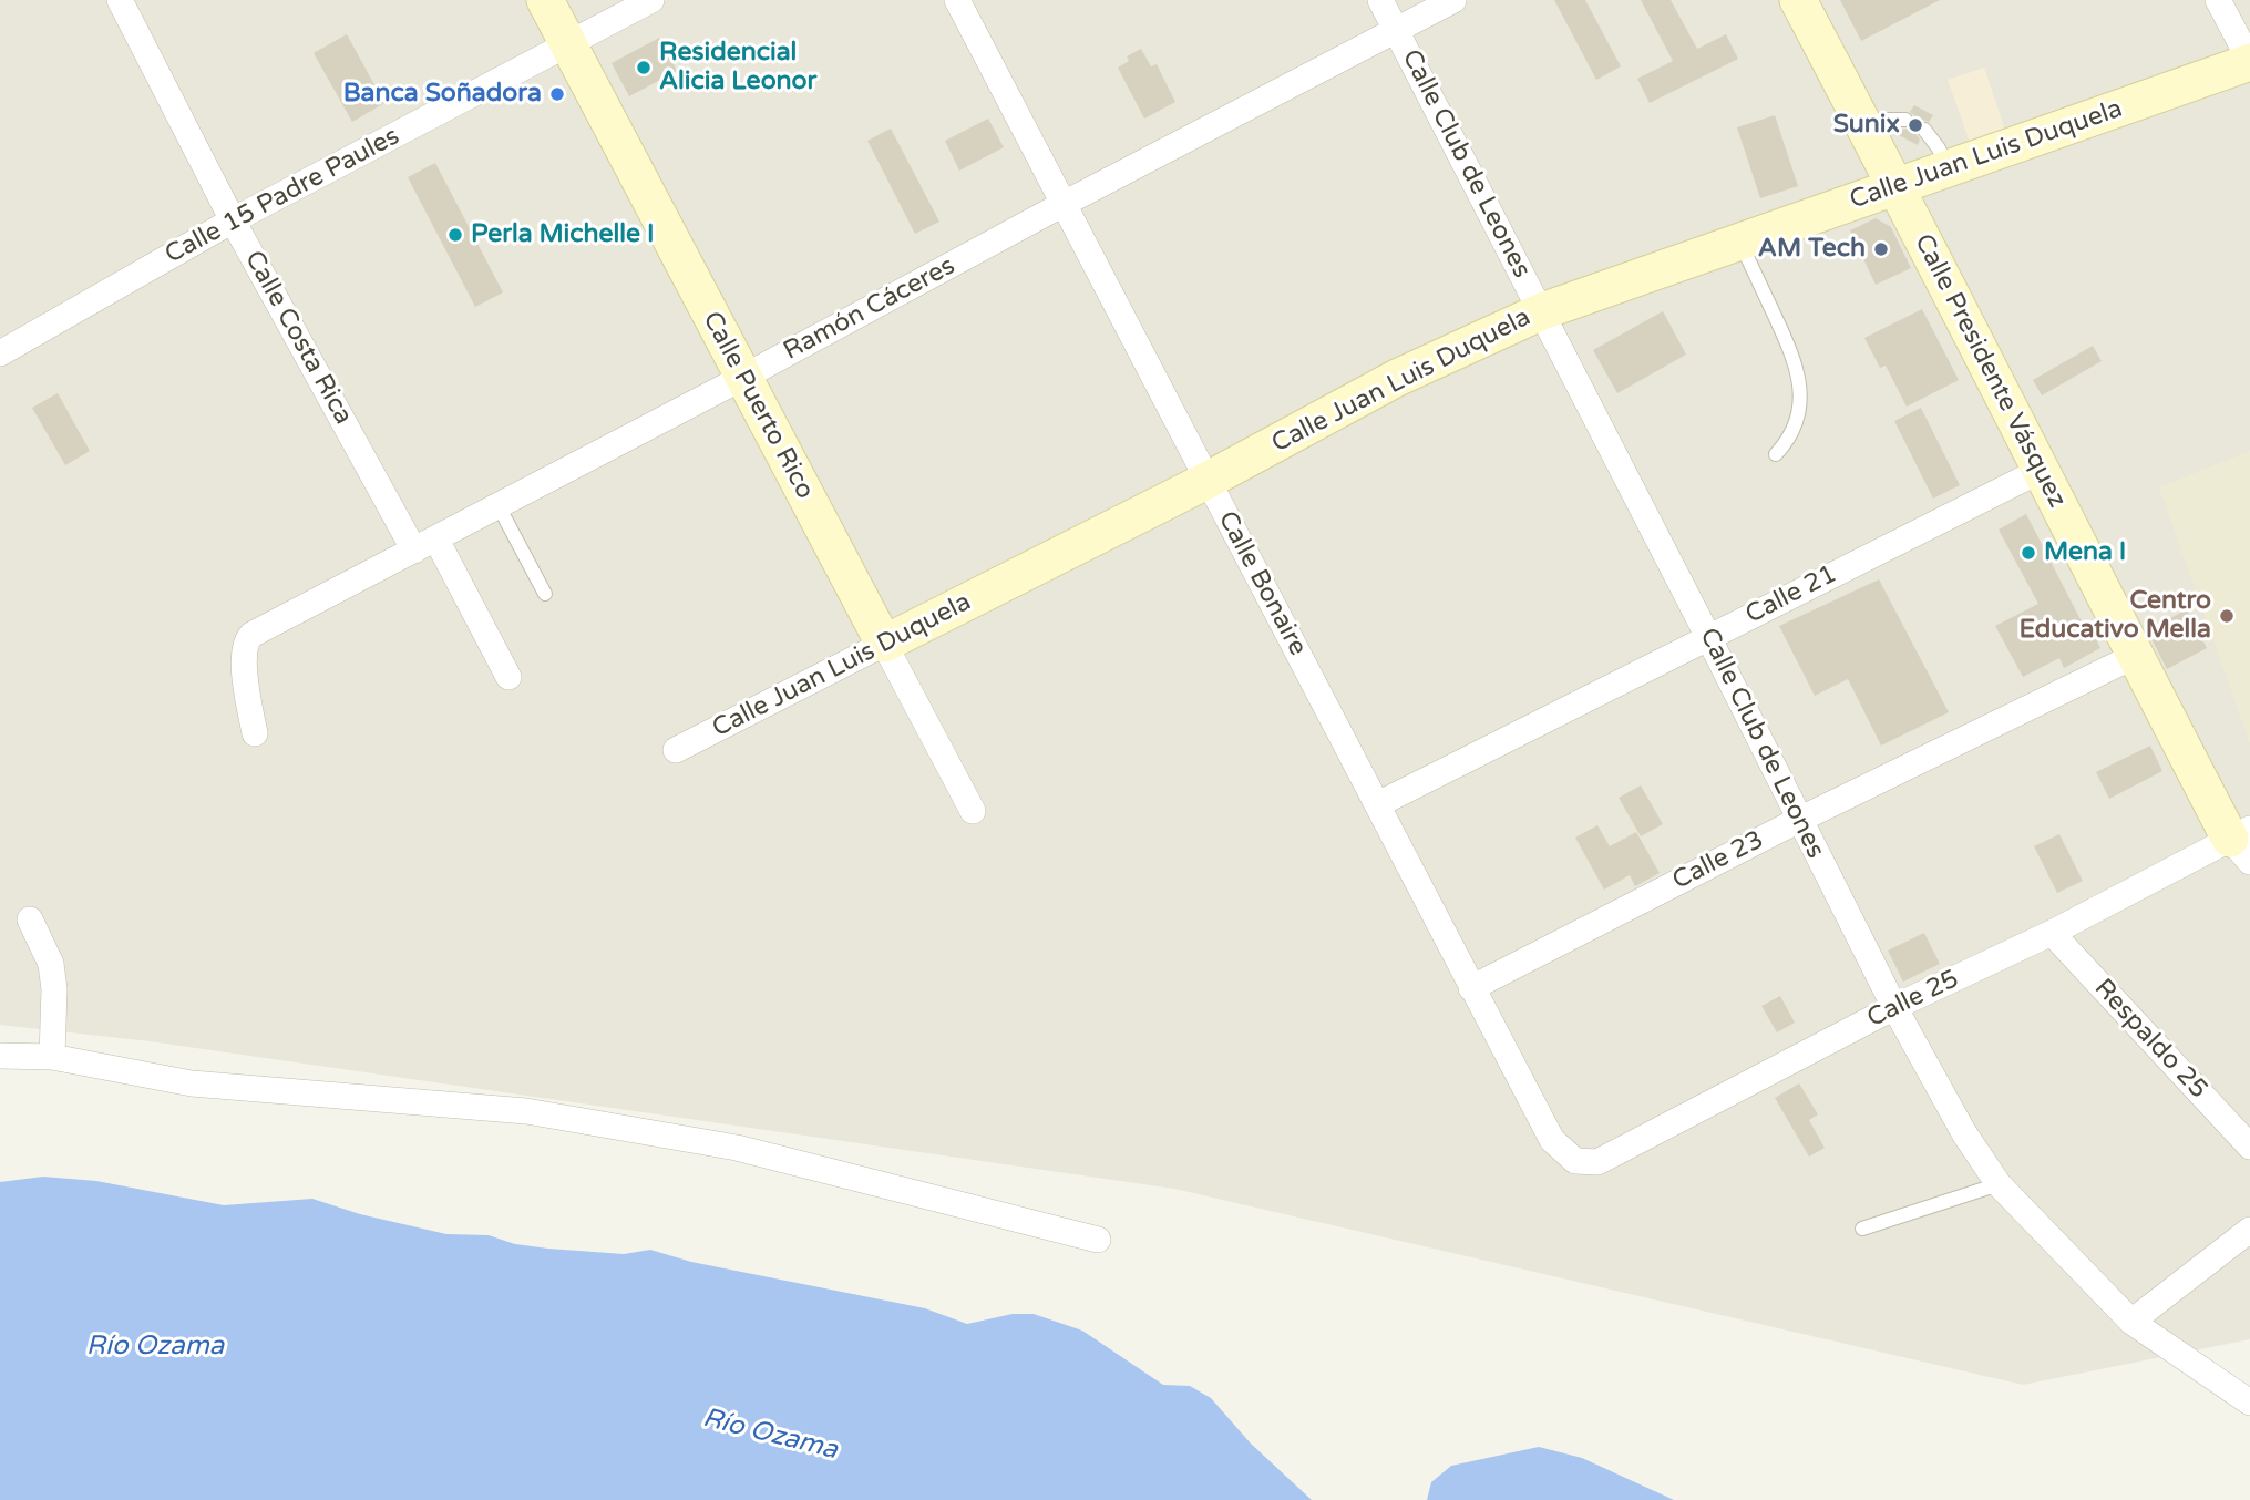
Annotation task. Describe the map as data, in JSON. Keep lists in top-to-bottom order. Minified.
{"streets":{"street":["Calle Juan Luis Duquela","Calle Club de Leones","Calle 15 Padre Paules","Ramón Cáceres","Calle Costa Rica","Calle Presidente Vásquez","Calle Puerto Rico","Calle Bonaire","Calle 21","Calle 23","Calle 25","Respaldo 25"]},"crossings":[["Calle Juan Luis Duquela","Calle Club de Leones"],["Calle Juan Luis Duquela","Calle Presidente Vásquez"],["Calle Juan Luis Duquela","Calle Puerto Rico"],["Calle Juan Luis Duquela","Calle Bonaire"],["Calle Club de Leones","Ramón Cáceres"],["Calle Club de Leones","Calle 21"],["Calle Club de Leones","Calle 23"],["Calle Club de Leones","Calle 25"],["Calle 15 Padre Paules","Calle Costa Rica"],["Calle 15 Padre Paules","Calle Puerto Rico"],["Ramón Cáceres","Calle Costa Rica"],["Ramón Cáceres","Calle Puerto Rico"],["Ramón Cáceres","Calle Bonaire"],["Calle Presidente Vásquez","Calle 21"],["Calle Presidente Vásquez","Calle 23"],["Calle Presidente Vásquez","Calle 25"],["Calle Bonaire","Calle 21"],["Calle Bonaire","Calle 23"],["Calle Bonaire","Calle 25"],["Calle 25","Respaldo 25"]],"water":["Río Ozama"],"places":["Residencial Alicia Leonor","Banca Soñadora","Sunix","Perla Michelle I","AM Tech","Mena I","Centro Educativo Mella"]}
